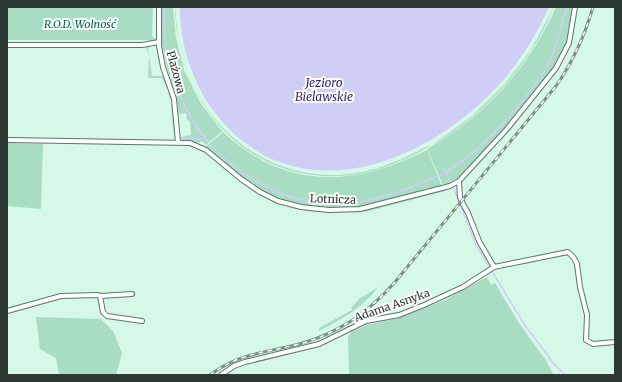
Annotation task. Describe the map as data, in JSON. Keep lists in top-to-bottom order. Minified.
{"streets":{"street":["Plażowa","Lotnicza","Adama Asnyka"]},"crossings":[["Plażowa","Lotnicza"]],"water":["Jezioro Bielawskie"],"parks":["R.O.D. Wolność"]}
